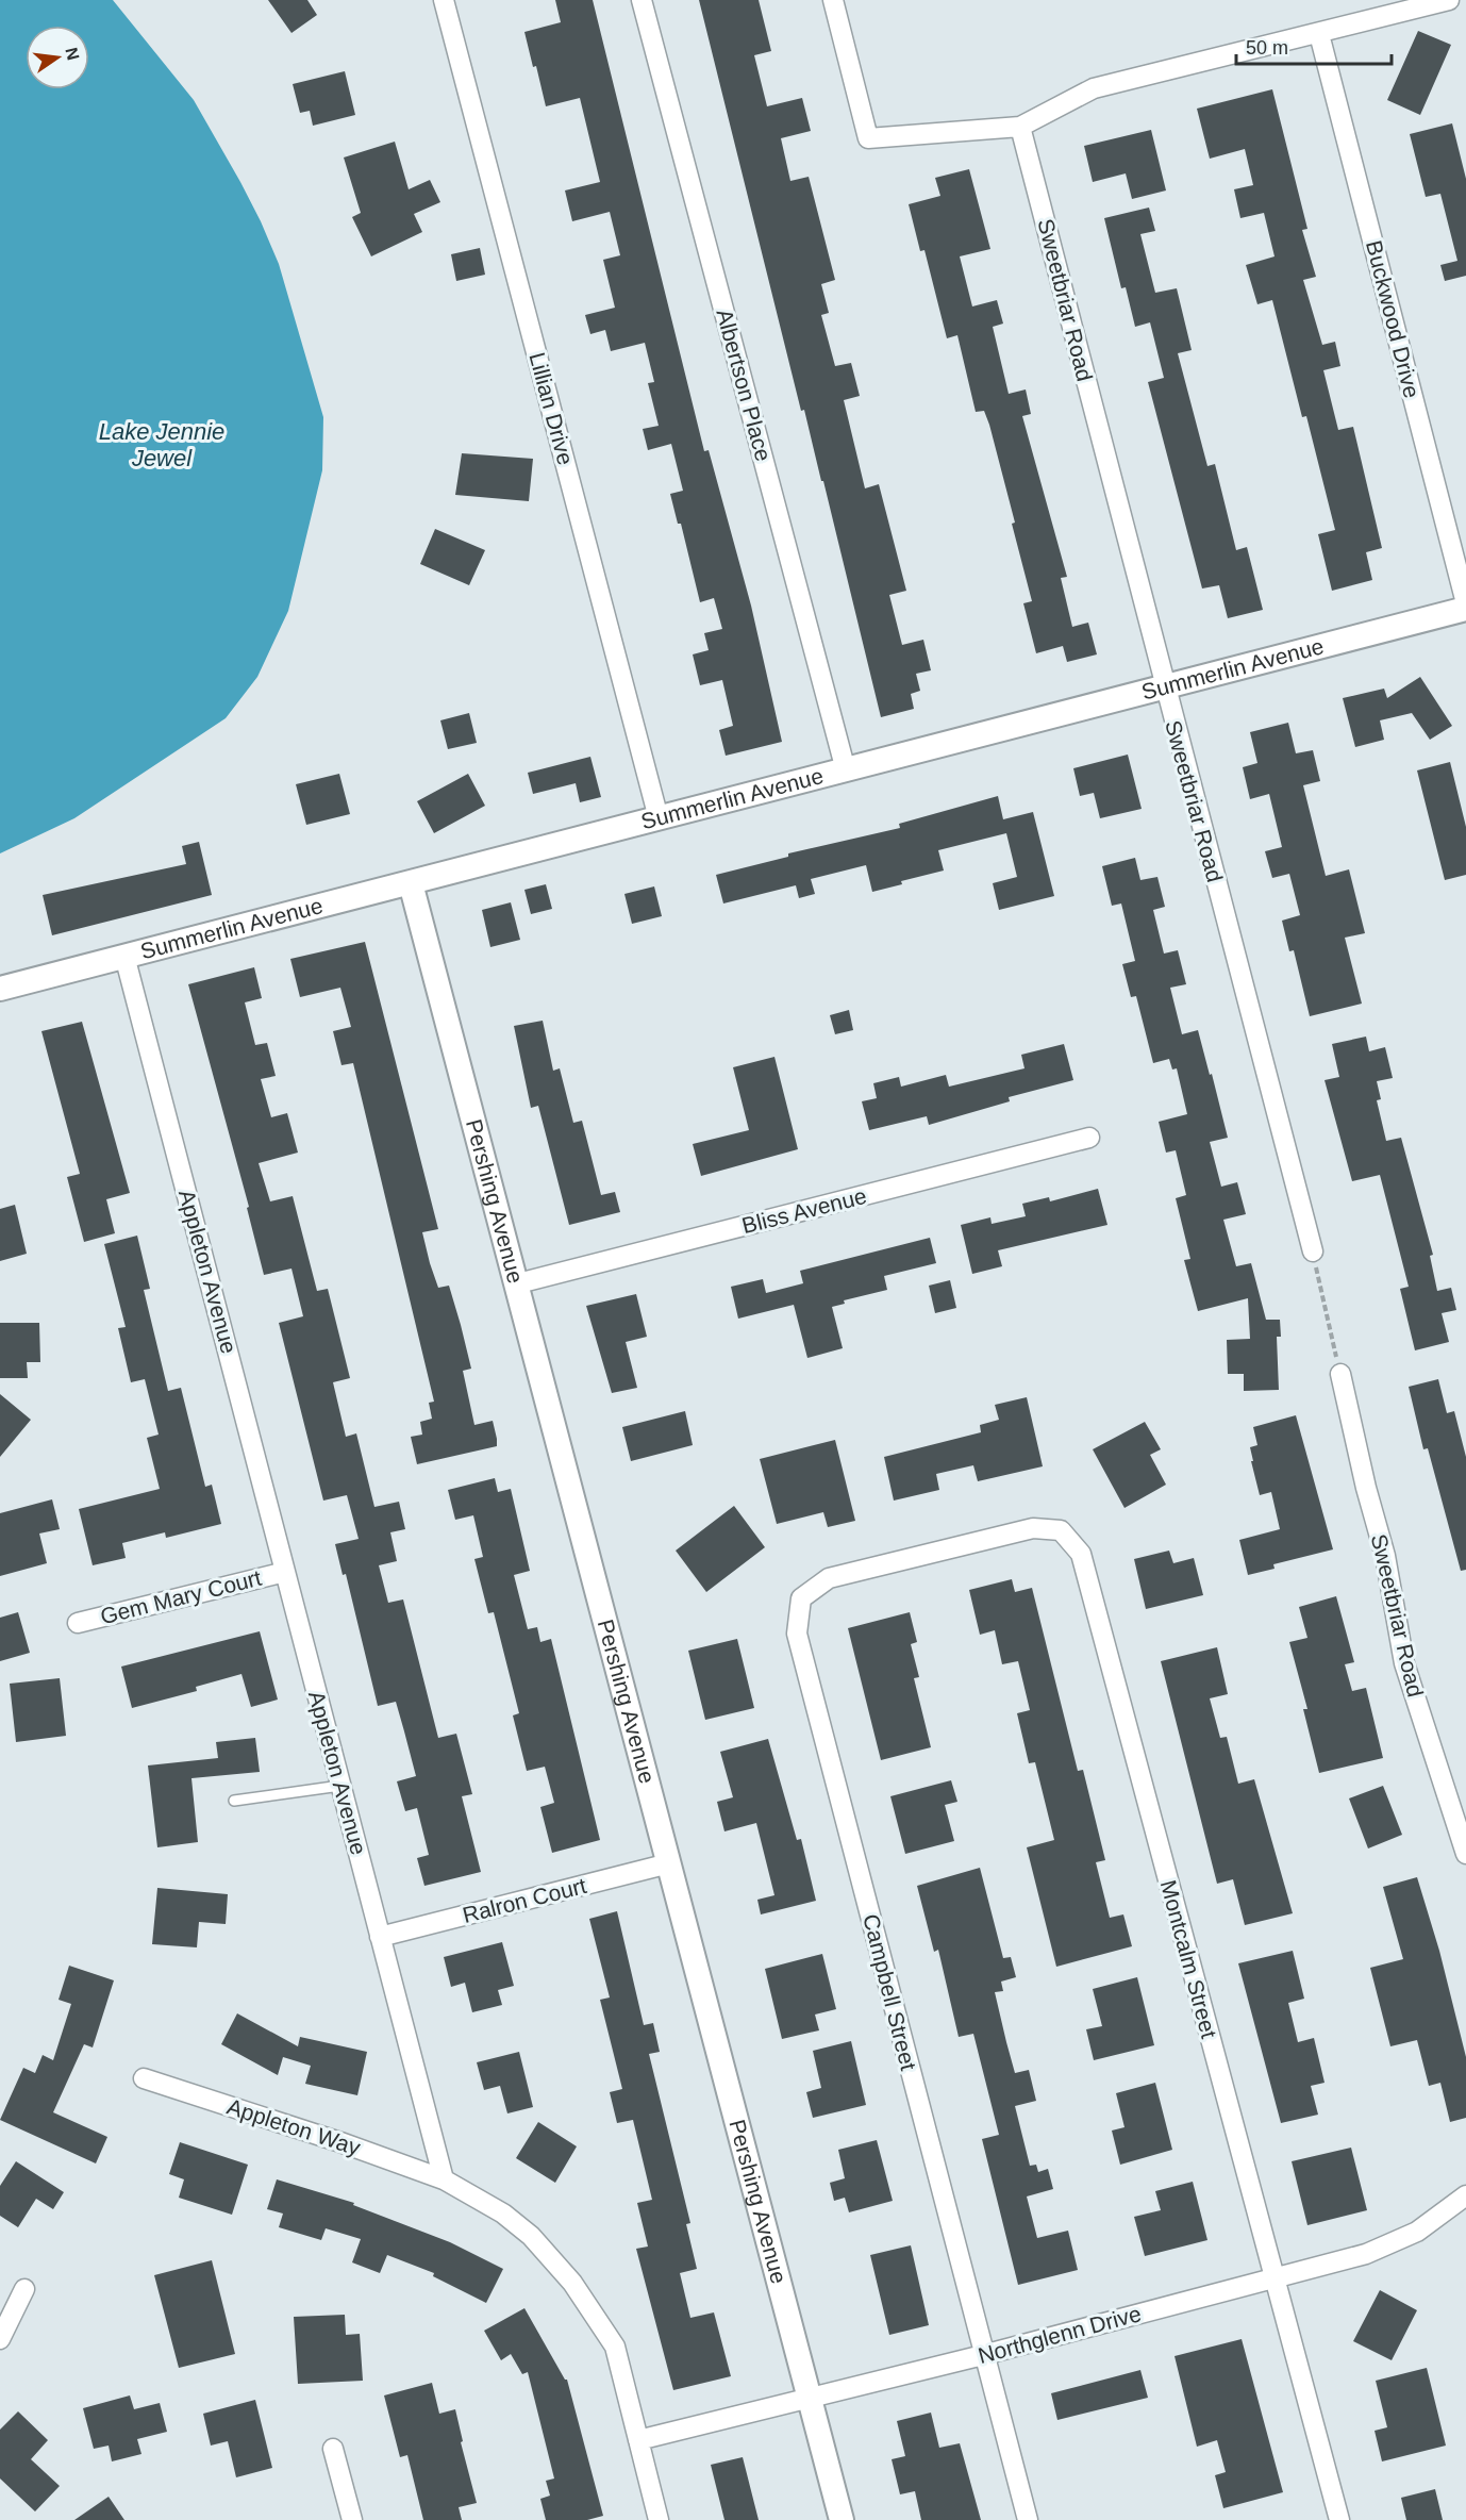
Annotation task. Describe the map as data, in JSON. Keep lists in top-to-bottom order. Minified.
{"streets":{"street":["Sweetbriar Road","Buckwood Drive","Albertson Place","Lillian Drive","Summerlin Avenue","Pershing Avenue","Bliss Avenue","Appleton Avenue","Gem Mary Court","Ralron Court","Montcalm Street","Campbell Street","Appleton Way","Northglenn Drive"]},"crossings":[["Sweetbriar Road","Summerlin Avenue"],["Albertson Place","Summerlin Avenue"],["Lillian Drive","Summerlin Avenue"],["Summerlin Avenue","Pershing Avenue"],["Summerlin Avenue","Appleton Avenue"],["Pershing Avenue","Bliss Avenue"],["Pershing Avenue","Ralron Court"],["Pershing Avenue","Northglenn Drive"],["Appleton Avenue","Gem Mary Court"],["Appleton Avenue","Ralron Court"],["Appleton Avenue","Appleton Way"],["Montcalm Street","Campbell Street"],["Montcalm Street","Northglenn Drive"],["Campbell Street","Northglenn Drive"]],"water":["Lake Jennie Jewel"],"scale_bar":"50 m","north":"right"}
